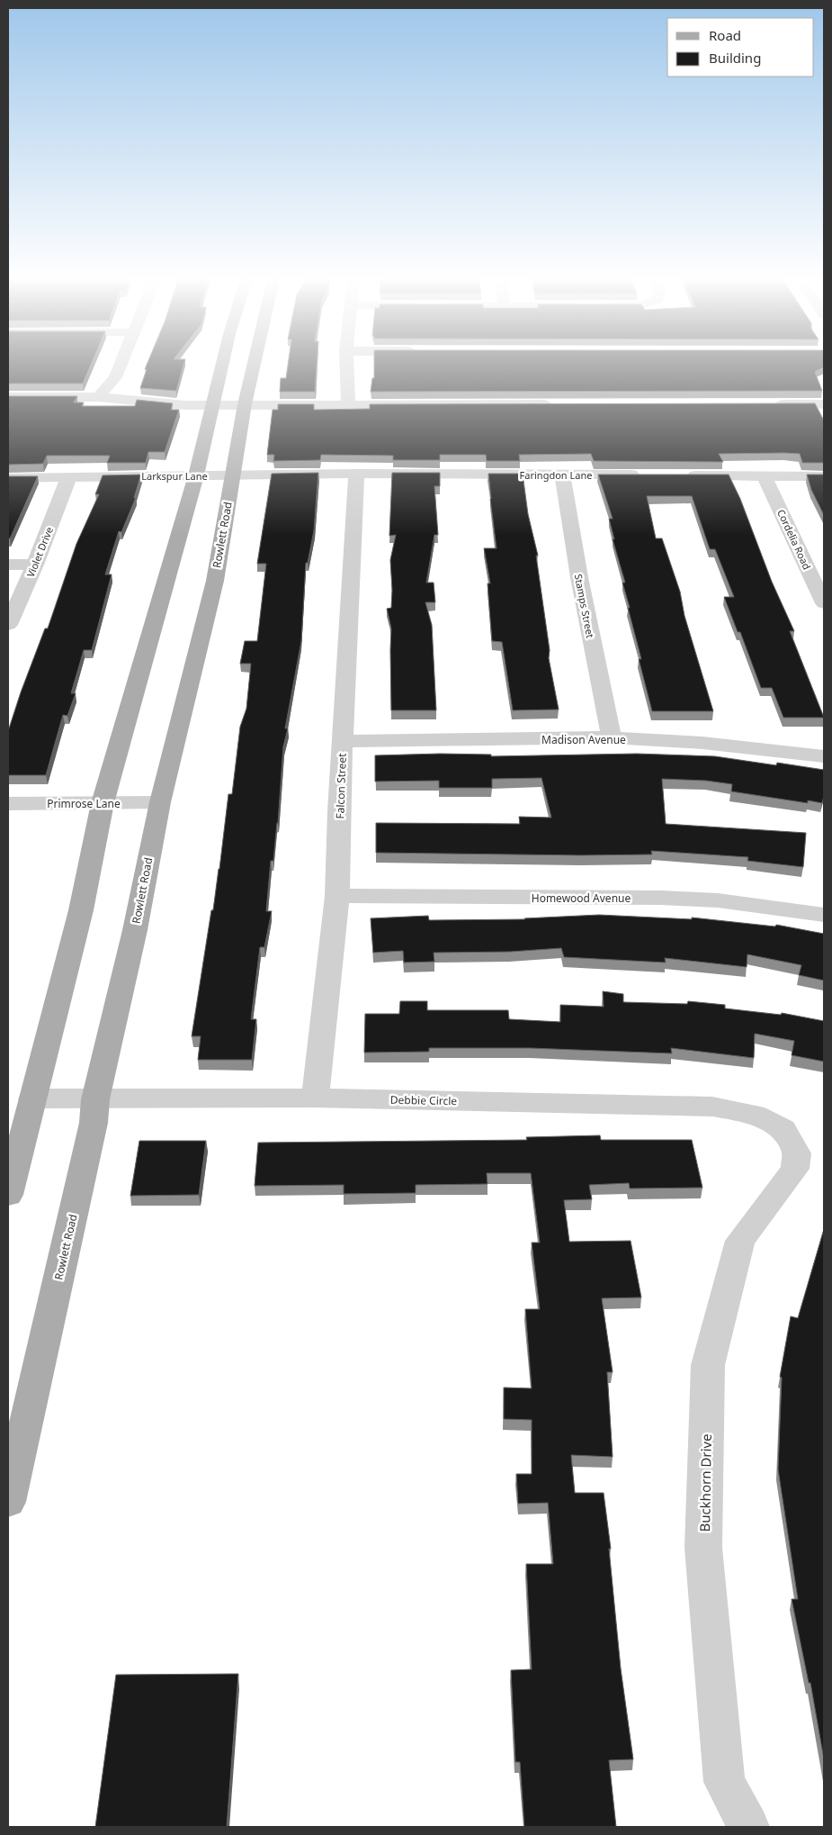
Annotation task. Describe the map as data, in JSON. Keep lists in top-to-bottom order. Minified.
{"streets":{"main road":["Rowlett Road"],"street":["Faringdon Lane","Larkspur Lane","Cordelia Road","Violet Drive","Stamps Street","Madison Avenue","Falcon Street","Primrose Lane","Homewood Avenue","Debbie Circle","Buckhorn Drive"]},"crossings":[["Faringdon Lane","Larkspur Lane"],["Faringdon Lane","Rowlett Road"],["Faringdon Lane","Stamps Street"],["Faringdon Lane","Falcon Street"],["Larkspur Lane","Rowlett Road"],["Larkspur Lane","Violet Drive"],["Rowlett Road","Primrose Lane"],["Rowlett Road","Debbie Circle"],["Stamps Street","Madison Avenue"],["Madison Avenue","Falcon Street"],["Falcon Street","Homewood Avenue"],["Falcon Street","Debbie Circle"],["Debbie Circle","Buckhorn Drive"]],"legend":["Road","Building"]}
